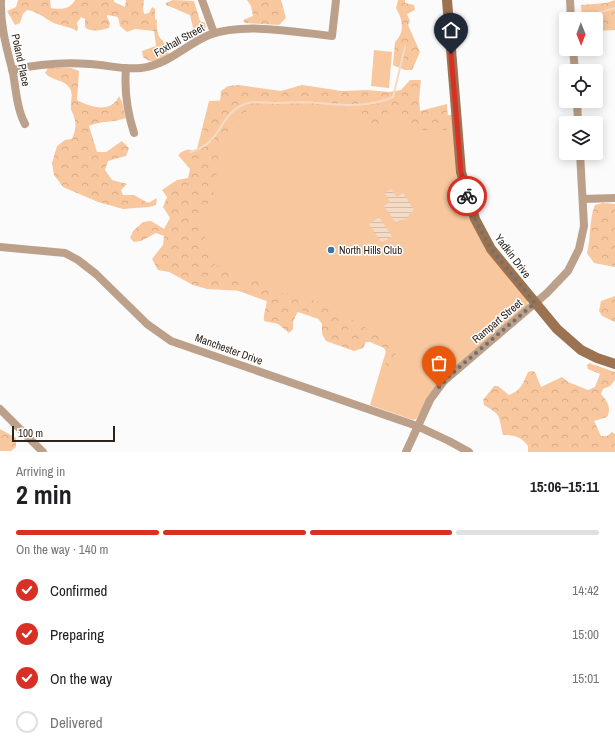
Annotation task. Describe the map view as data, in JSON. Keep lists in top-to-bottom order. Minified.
{"streets":{"street":["Foxhall Street","Poland Place","Yadkin Drive","Rampart Street","Manchester Drive"]},"crossings":[["Foxhall Street","Poland Place"],["Yadkin Drive","Rampart Street"],["Rampart Street","Manchester Drive"]],"places":["North Hills Club"],"scale_bar":"100 m","north":"bottom","page":{"scale":"100 m","heading":["2 min","Arriving in","15:06–15:11"],"bar":"On the way · 140 m","list":[["Confirmed","14:42"],["Preparing","15:00"],["On the way","15:01"],"Delivered"]}}
